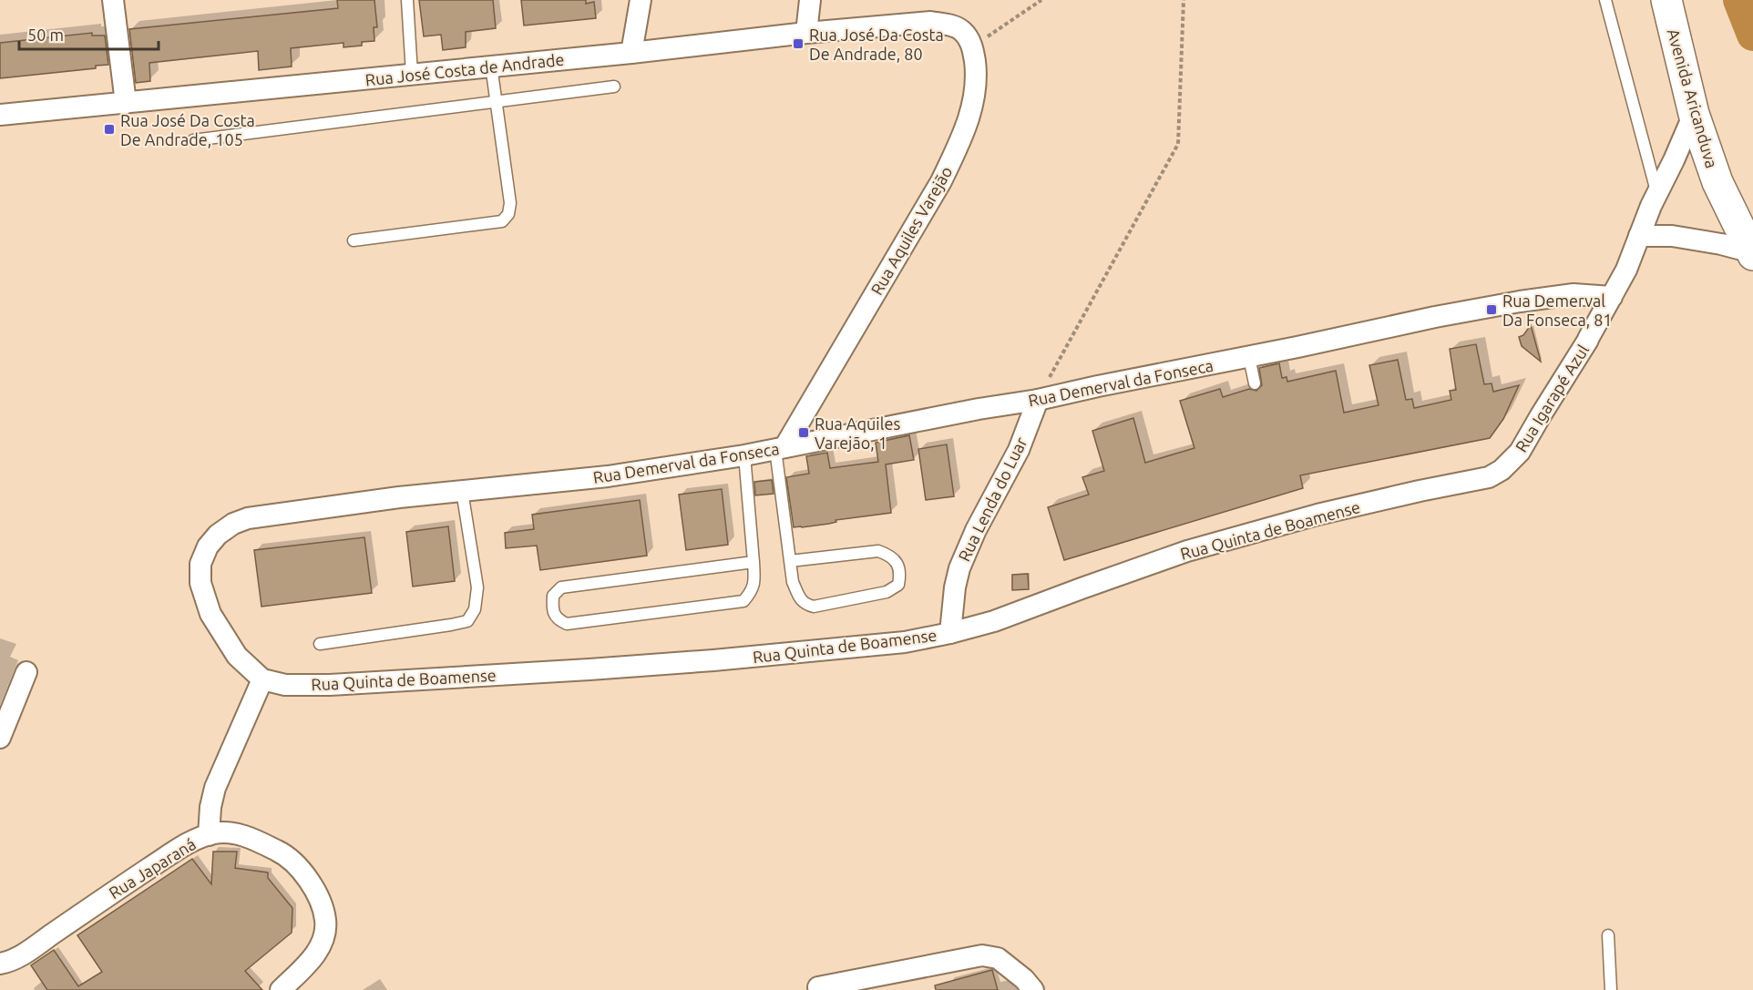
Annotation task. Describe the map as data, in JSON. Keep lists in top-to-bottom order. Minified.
{"streets":{"highway":["Avenida Aricanduva"],"street":["Rua José Costa de Andrade","Rua Aquiles Varejão","Rua Demerval da Fonseca","Rua Igarapé Azul","Rua Lenda do Luar","Rua Quinta de Boamense","Rua Japaraná"]},"crossings":[["Rua José Costa de Andrade","Rua Aquiles Varejão"],["Avenida Aricanduva","Rua Igarapé Azul"],["Rua Aquiles Varejão","Rua Demerval da Fonseca"],["Rua Demerval da Fonseca","Rua Igarapé Azul"],["Rua Demerval da Fonseca","Rua Lenda do Luar"],["Rua Demerval da Fonseca","Rua Quinta de Boamense"],["Rua Igarapé Azul","Rua Quinta de Boamense"],["Rua Lenda do Luar","Rua Quinta de Boamense"]],"places":{"transit":["Rua José Da Costa De Andrade, 80","Rua José Da Costa De Andrade, 105","Rua Demerval Da Fonseca, 81","Rua Aquiles Varejão, 1"]},"scale_bar":"50 m"}
